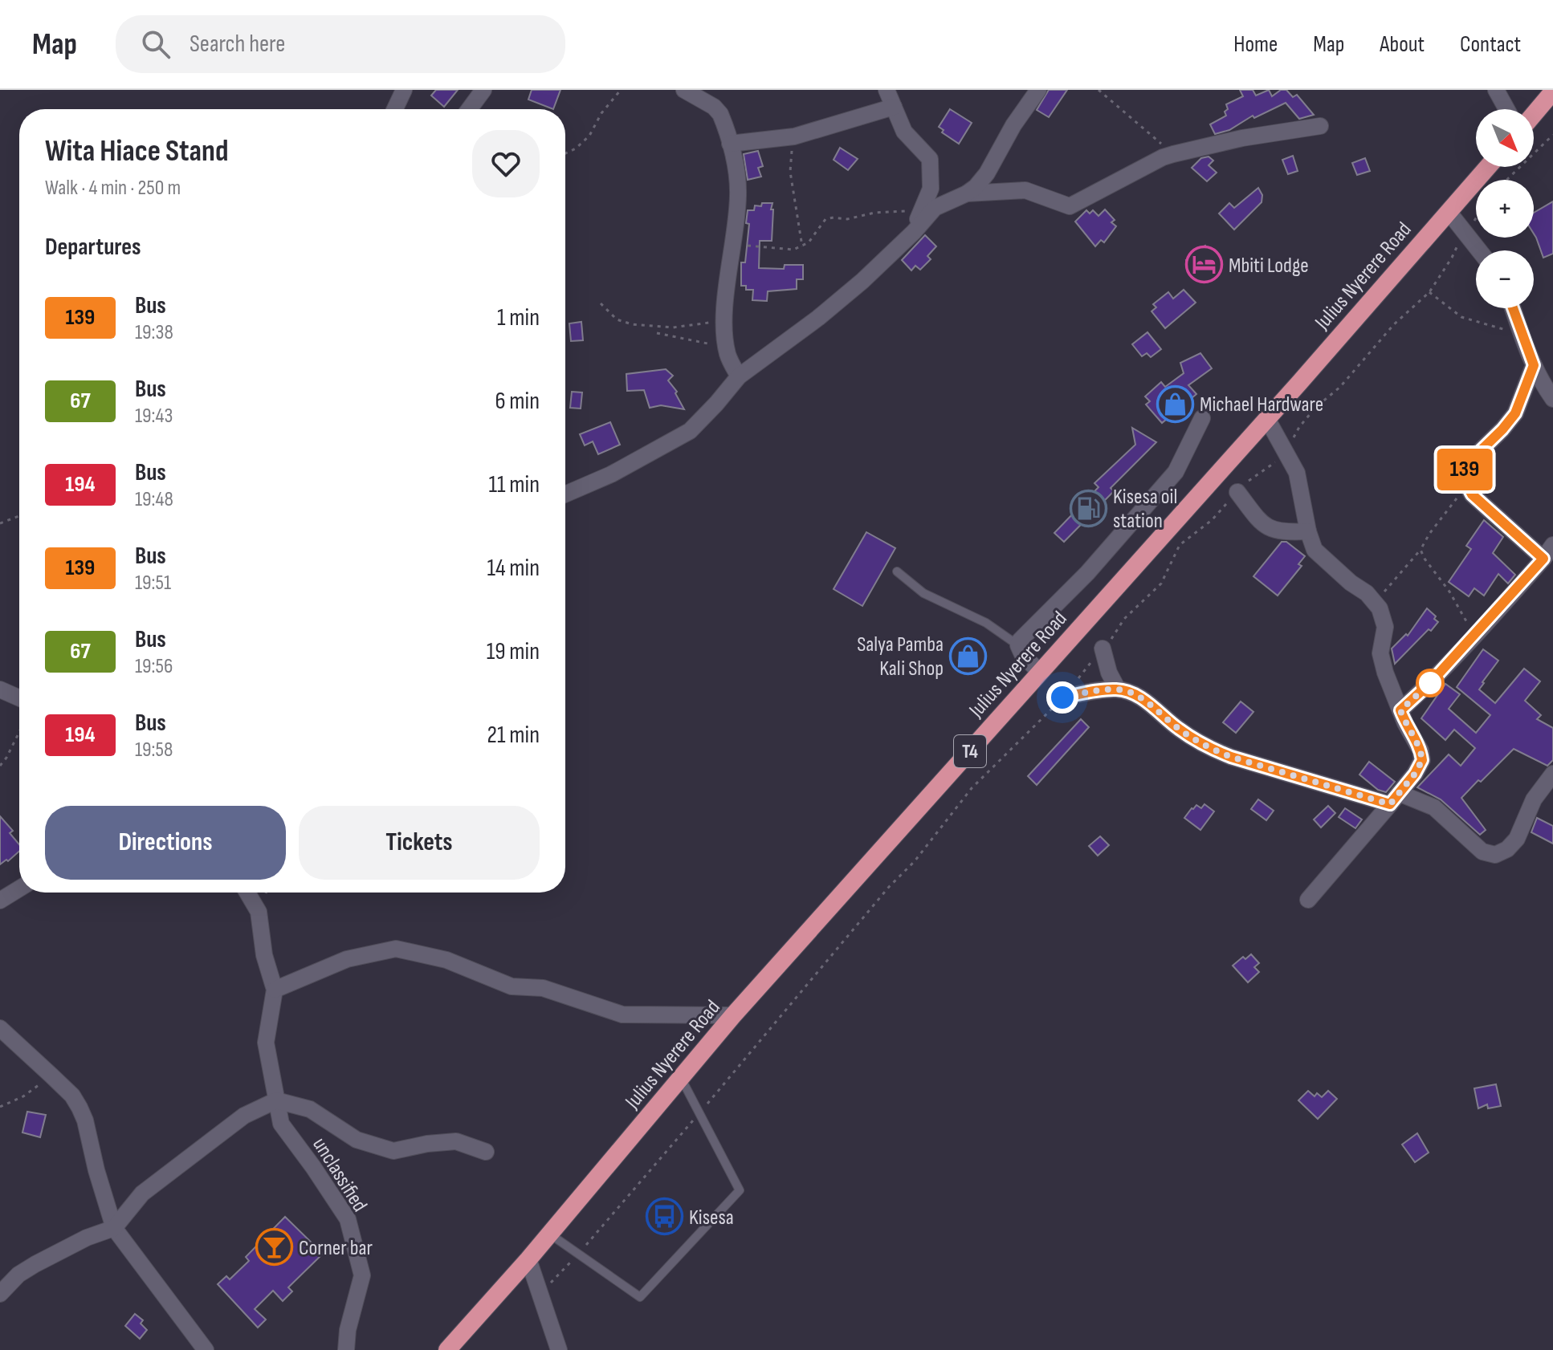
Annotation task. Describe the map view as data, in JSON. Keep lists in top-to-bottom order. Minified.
{"streets":{"highway":["Julius Nyerere Road","T4"],"street":["unclassified"]},"places":{"hotel":["Mbiti Lodge"],"shop":["Michael Hardware","Salya Pamba Kali Shop"],"fuel station":["Kisesa oil station"],"bus stop":["Kisesa"],"bar":["Corner bar"]},"lines":["bus line 139"],"north":"bottom right","page":{"header":"Map","search":"Search here","nav":["Home","Map","About","Contact"],"on_map":"139","map_buttons":["+","−"],"heading":[["Wita Hiace Stand","Walk · 4 min · 250 m"],"Departures"],"list":[{"mark":"139","name":"Bus","note":"19:38","value":"1 min"},{"mark":"67","name":"Bus","note":"19:43","value":"6 min"},{"mark":"194","name":"Bus","note":"19:48","value":"11 min"},{"mark":"139","name":"Bus","note":"19:51","value":"14 min"},{"mark":"67","name":"Bus","note":"19:56","value":"19 min"},{"mark":"194","name":"Bus","note":"19:58","value":"21 min"}],"buttons":["Directions","Tickets"]}}
